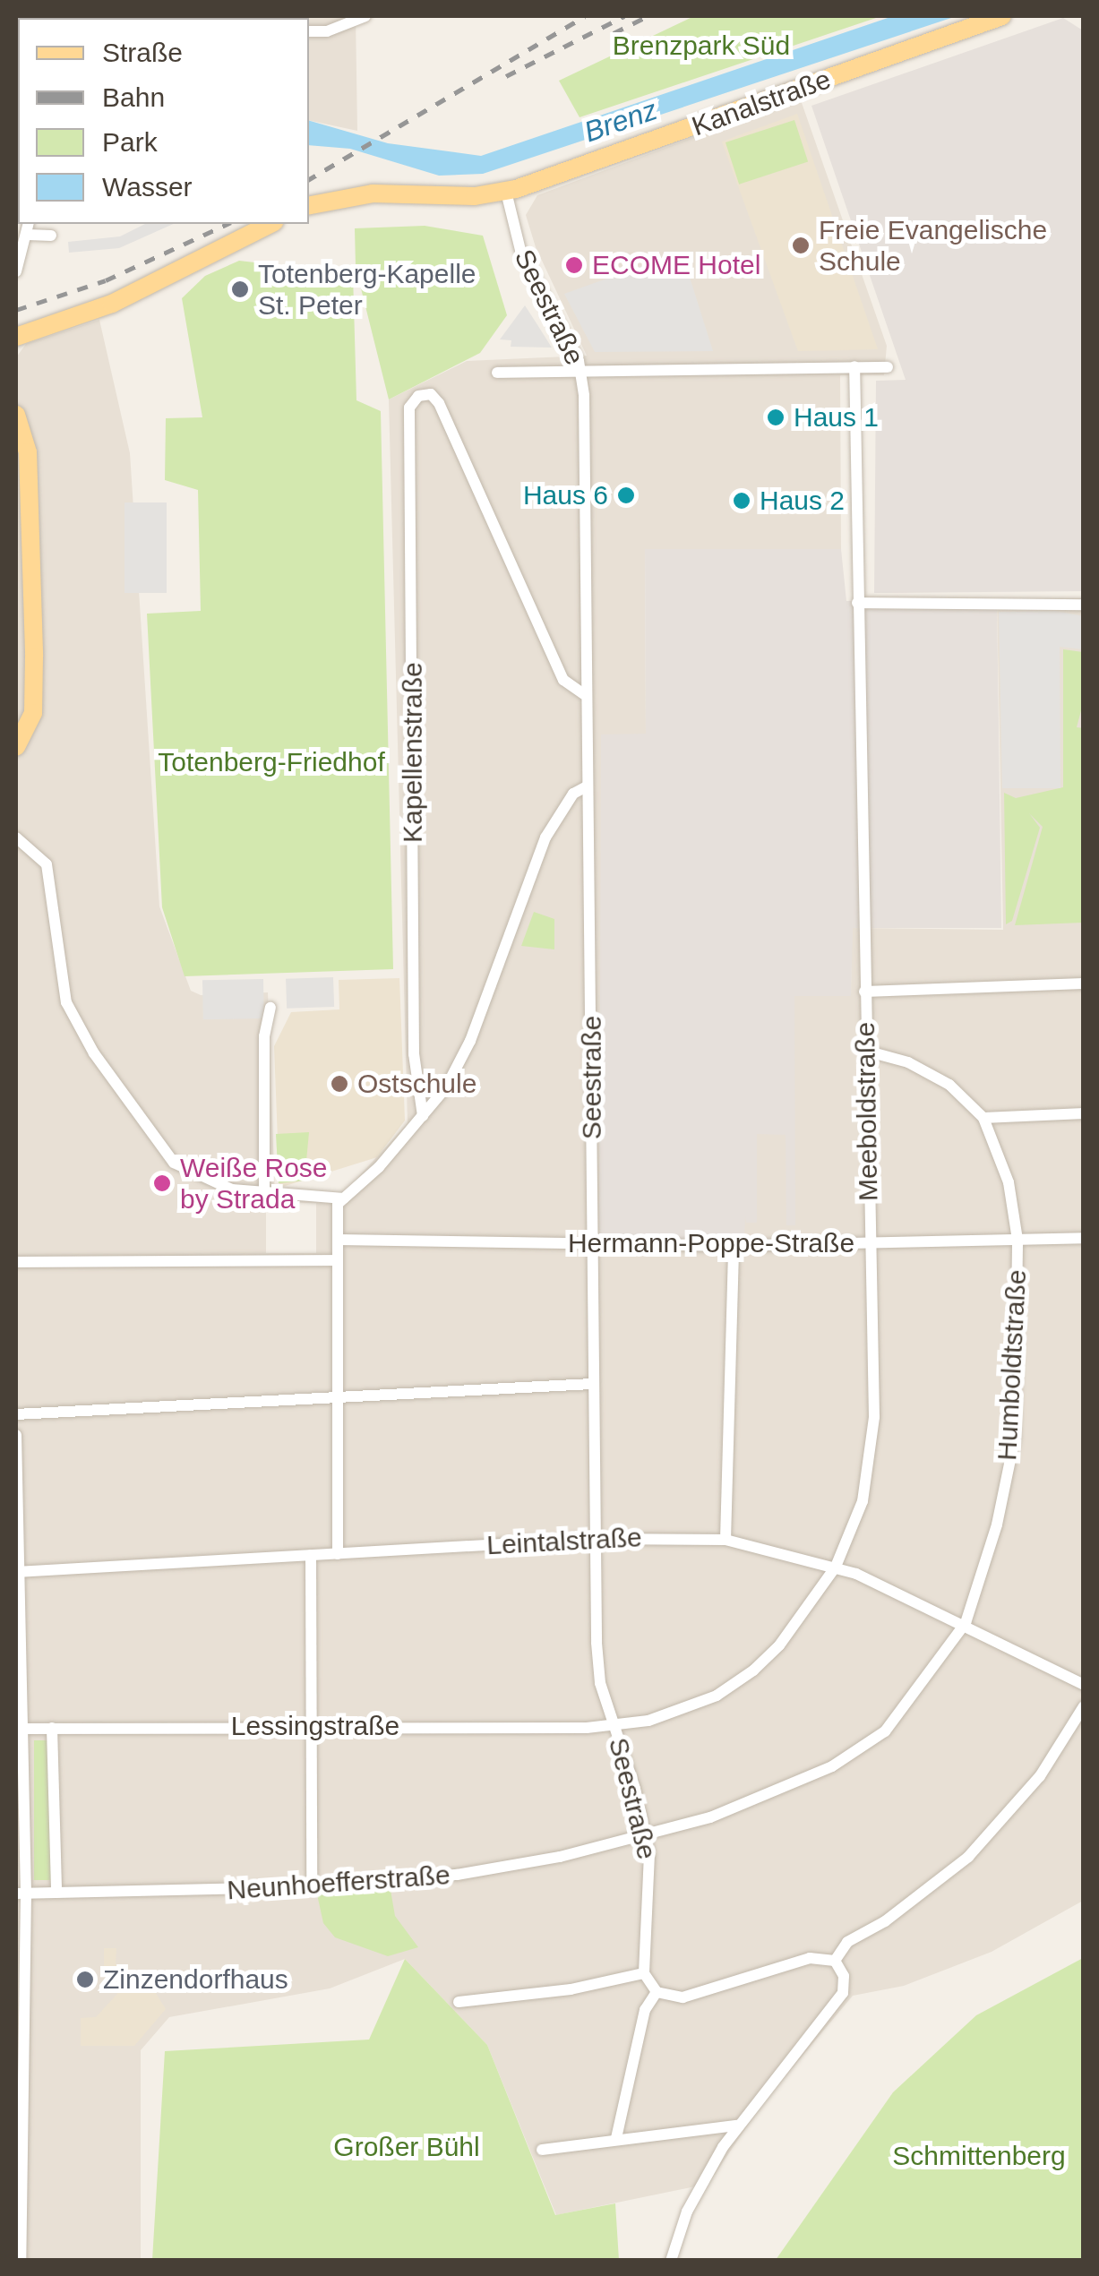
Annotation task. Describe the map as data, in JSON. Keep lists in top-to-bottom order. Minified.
{"streets":{"main road":["Kanalstraße"],"street":["Seestraße","Kapellenstraße","Meeboldstraße","Hermann-Poppe-Straße","Humboldtstraße","Leintalstraße","Lessingstraße","Neunhoefferstraße"]},"crossings":[["Kanalstraße","Seestraße"],["Seestraße","Kapellenstraße"],["Seestraße","Meeboldstraße"],["Seestraße","Hermann-Poppe-Straße"],["Seestraße","Humboldtstraße"],["Seestraße","Leintalstraße"],["Seestraße","Lessingstraße"],["Seestraße","Neunhoefferstraße"],["Meeboldstraße","Hermann-Poppe-Straße"],["Meeboldstraße","Humboldtstraße"],["Meeboldstraße","Leintalstraße"],["Meeboldstraße","Lessingstraße"],["Hermann-Poppe-Straße","Humboldtstraße"],["Humboldtstraße","Leintalstraße"],["Humboldtstraße","Neunhoefferstraße"]],"water":["Brenz"],"parks":["Brenzpark Süd","Totenberg-Friedhof","Großer Bühl","Schmittenberg"],"places":["Freie Evangelische Schule","ECOME Hotel","Totenberg-Kapelle St. Peter","Haus 1","Haus 6","Haus 2","Ostschule","Weiße Rose by Strada","Zinzendorfhaus"],"legend":["Straße","Bahn","Park","Wasser"]}
